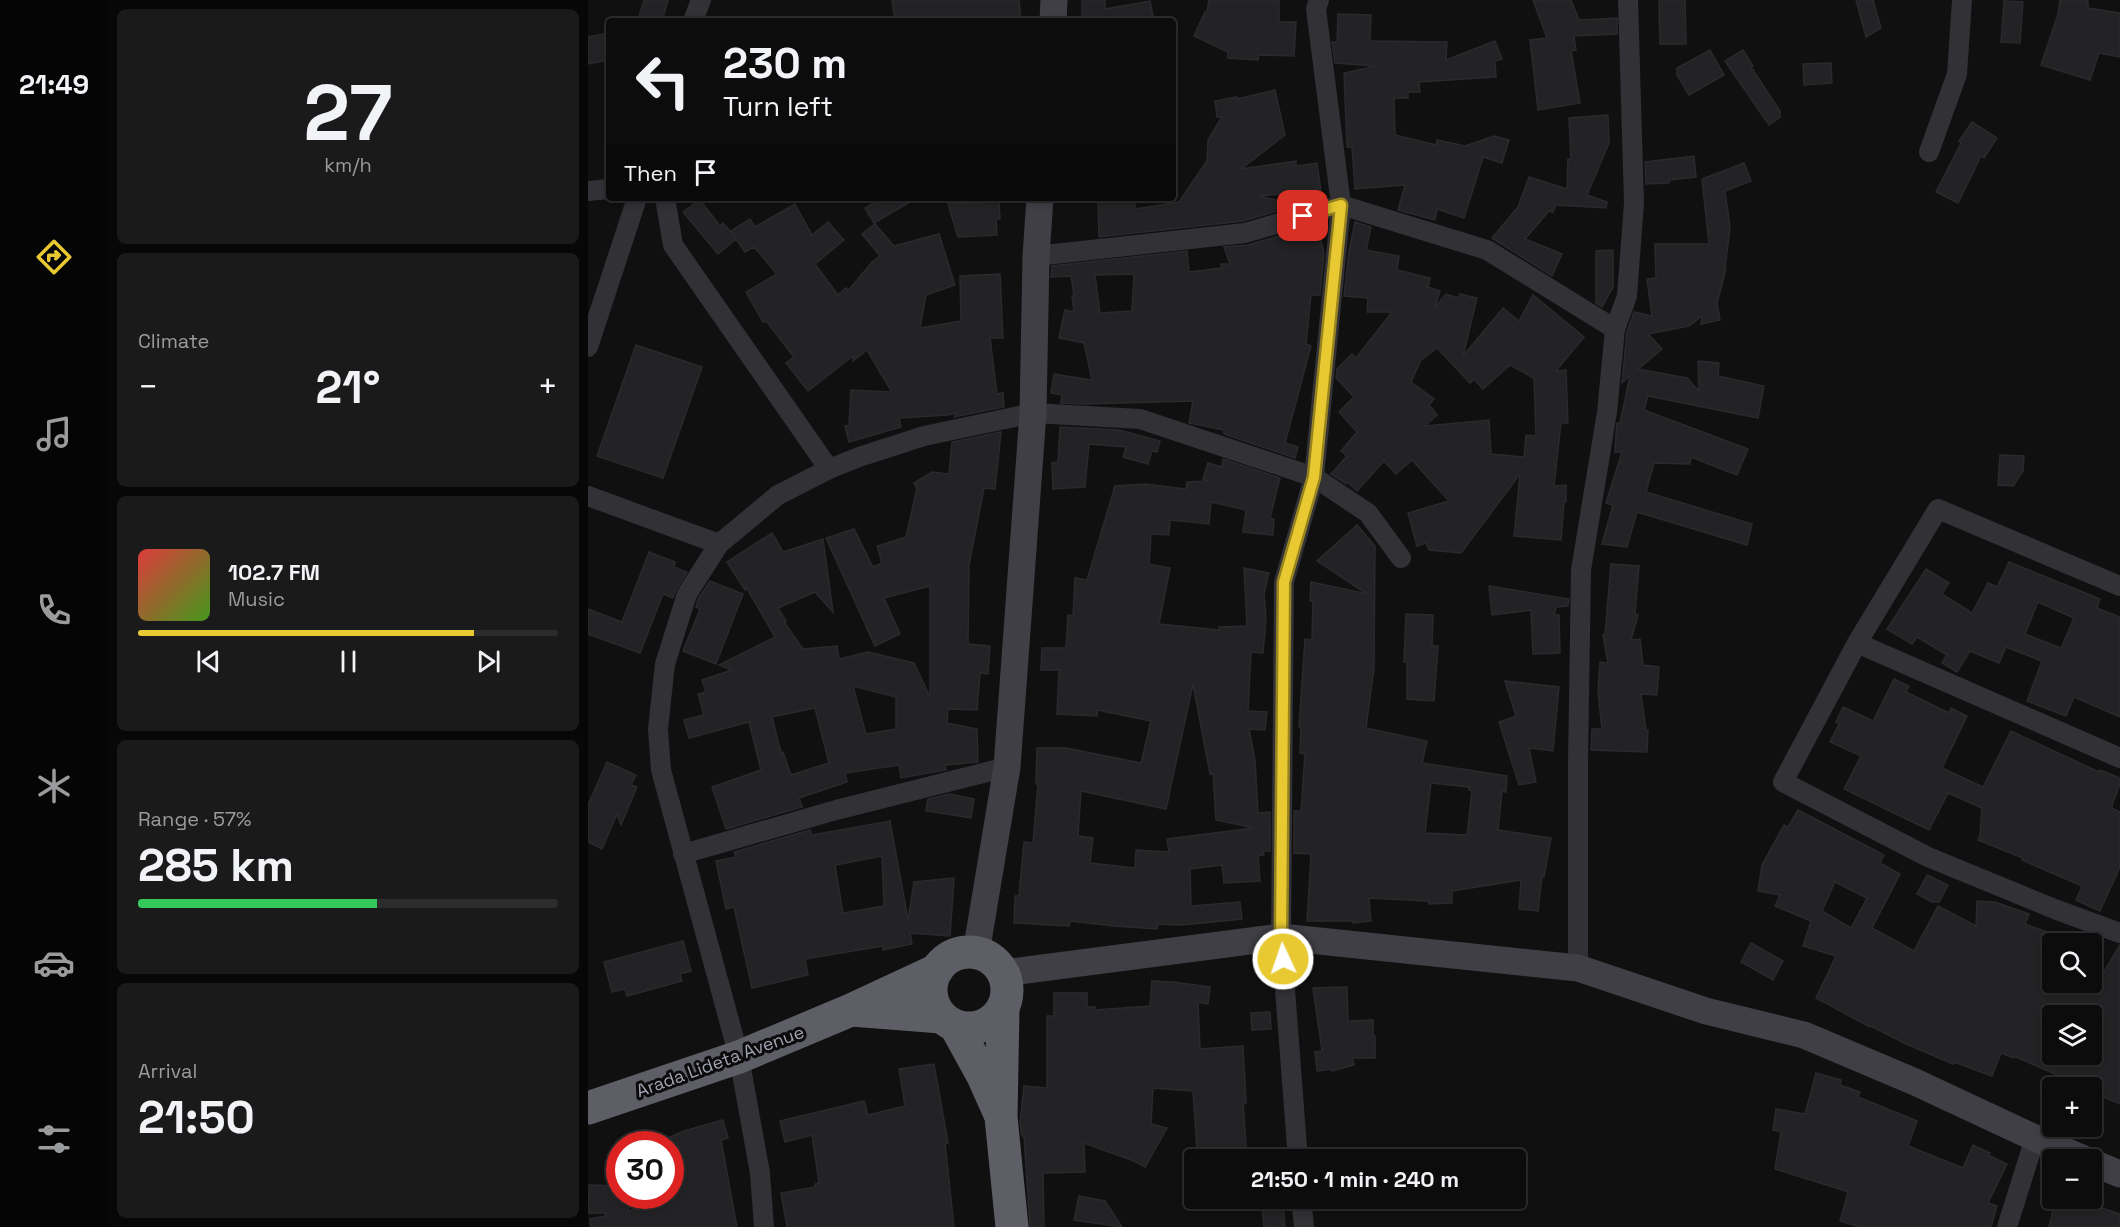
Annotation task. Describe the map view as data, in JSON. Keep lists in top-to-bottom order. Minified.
{"streets":{"highway":["Arada Lideta Avenue"]},"page":{"tabs":"21:49","tile":[["27","km/h"],"Climate",["Range · 57%","285 km"],["Arrival","21:50"]],"turn":["230 m","Turn left"],"then":"Then","heat":["−","21°","+"],"song":["102.7 FM","Music"],"map_buttons":["+","−"],"limit":"30","trip":"21:50 · 1 min · 240 m"}}
